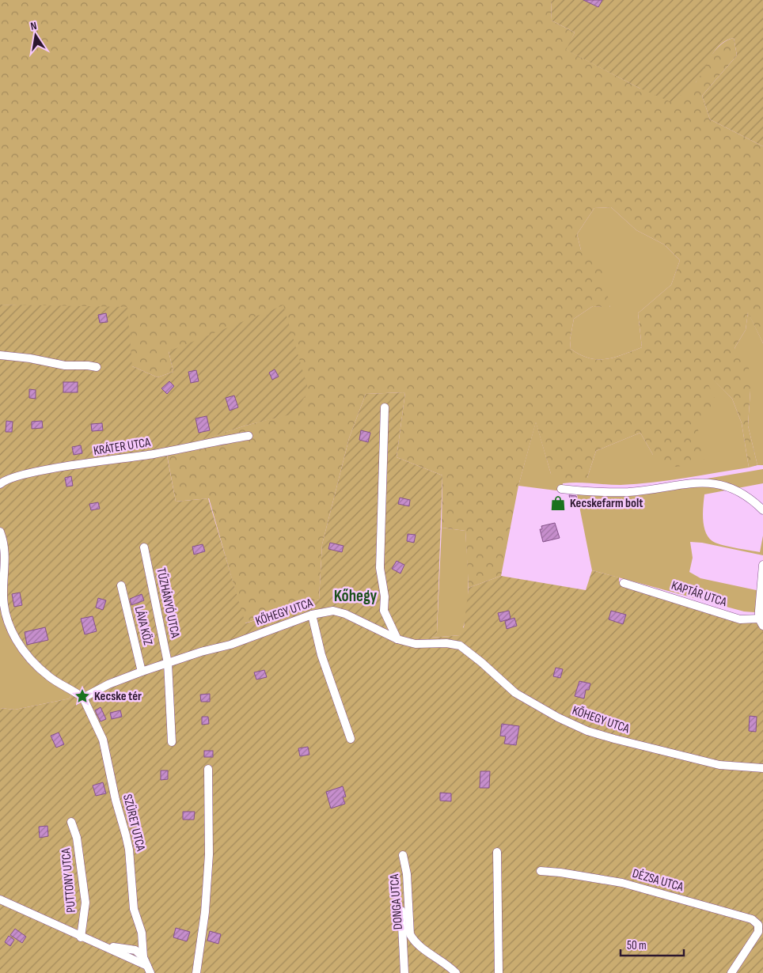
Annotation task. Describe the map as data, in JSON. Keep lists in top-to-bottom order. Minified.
{"streets":{"street":["KRÁTER UTCA","KAPTÁR UTCA","TŰZHÁNYÓ UTCA","KŐHEGY UTCA","LÁVA KÖZ","SZÜRET UTCA","PUTTONY UTCA","DÉZSA UTCA","DONGA UTCA"]},"crossings":[["TŰZHÁNYÓ UTCA","KŐHEGY UTCA"],["KŐHEGY UTCA","LÁVA KÖZ"],["KŐHEGY UTCA","SZÜRET UTCA"],["SZÜRET UTCA","PUTTONY UTCA"]],"districts":["Kőhegy"],"places":{"shop":["Kecskefarm bolt"],"place":["Kecske tér"]},"scale_bar":"50 m","north":"top"}
